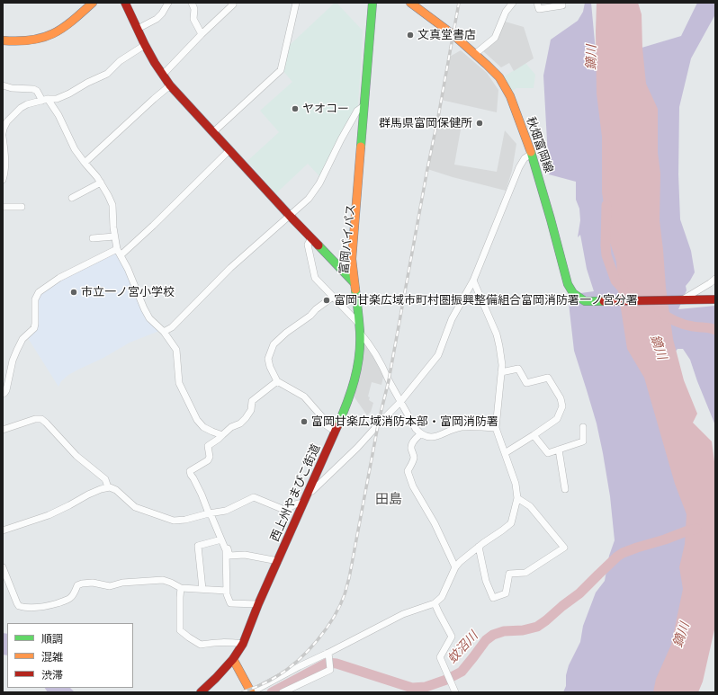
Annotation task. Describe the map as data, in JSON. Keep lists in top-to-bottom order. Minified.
{"streets":{"main road":["秋畑富岡線","富岡バイパス","西上州やまびこ街道"]},"crossings":[["富岡バイパス","西上州やまびこ街道"]],"districts":["田島"],"water":["鏑川","蚊沼川"],"places":["文真堂書店","ヤオコー","群馬県富岡保健所","市立一ノ宮小学校","富岡甘楽広域市町村圏振興整備組合富岡消防署一ノ宮分署","富岡甘楽広域消防本部・富岡消防署"],"legend":["順調","混雑","渋滞"]}
